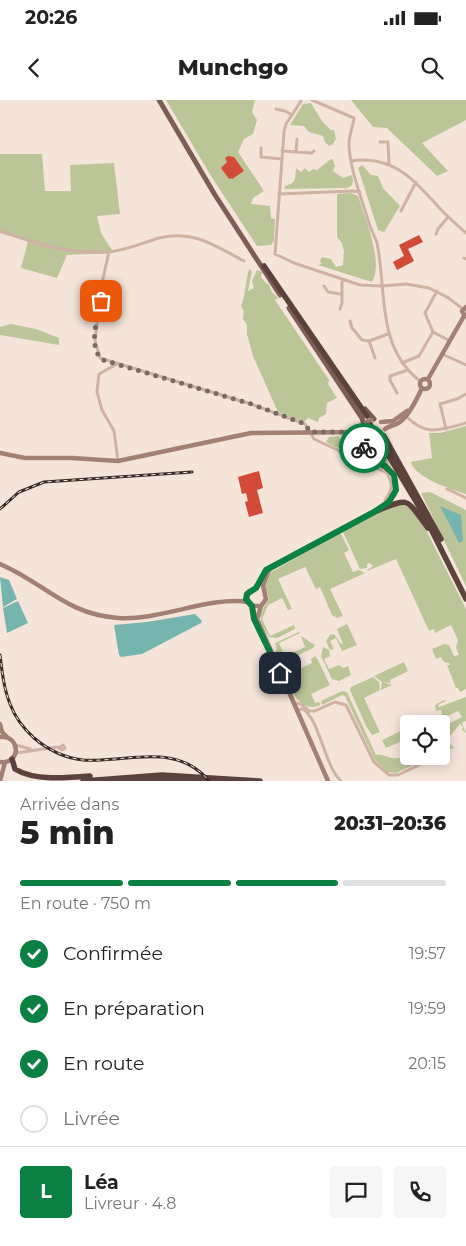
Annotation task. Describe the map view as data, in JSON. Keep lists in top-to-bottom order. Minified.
{"page":{"status":"20:26","header":"Munchgo","heading":["5 min","Arrivée dans","20:31–20:36"],"panel":["Léa","Livreur · 4.8"],"bar":"En route · 750 m","list":[["Confirmée","19:57"],["En préparation","19:59"],["En route","20:15"],"Livrée"],"round":"L"}}
